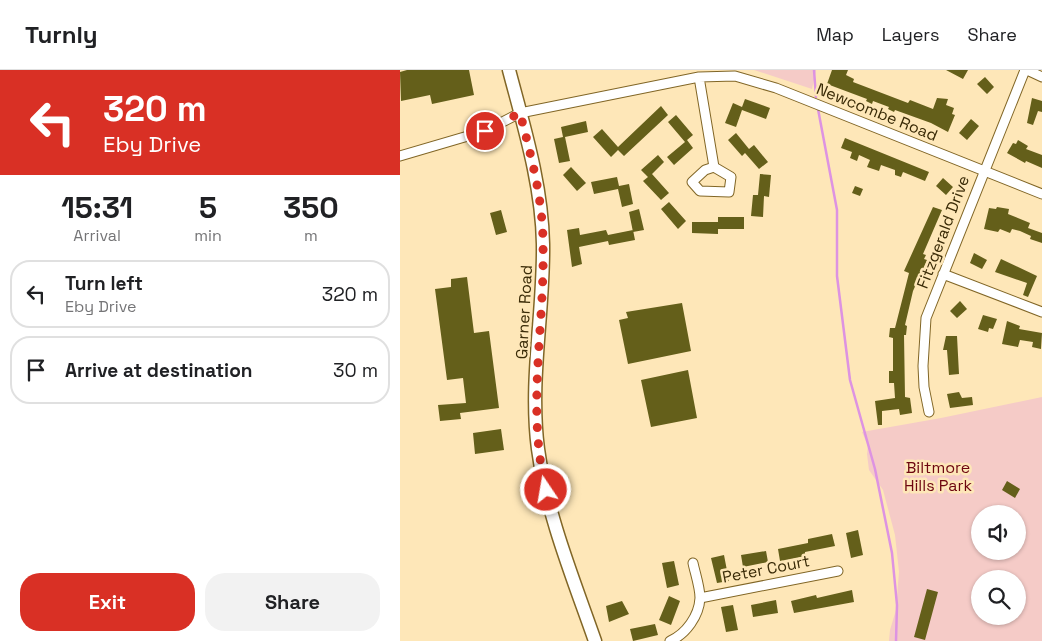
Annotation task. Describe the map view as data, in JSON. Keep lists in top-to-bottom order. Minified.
{"streets":{"main road":["Garner Road"],"street":["Newcombe Road","Fitzgerald Drive","Peter Court"]},"crossings":[["Newcombe Road","Fitzgerald Drive"],["Newcombe Road","Garner Road"]],"parks":["Biltmore Hills Park"],"page":{"header":"Turnly","nav":["Map","Layers","Share"],"turn":["320 m","Eby Drive"],"eta":["15:31","Arrival","5","min","350","m"],"list":[{"name":"Turn left","note":"Eby Drive","value":"320 m"},{"name":"Arrive at destination","value":"30 m"}],"buttons":["Exit","Share"]}}
